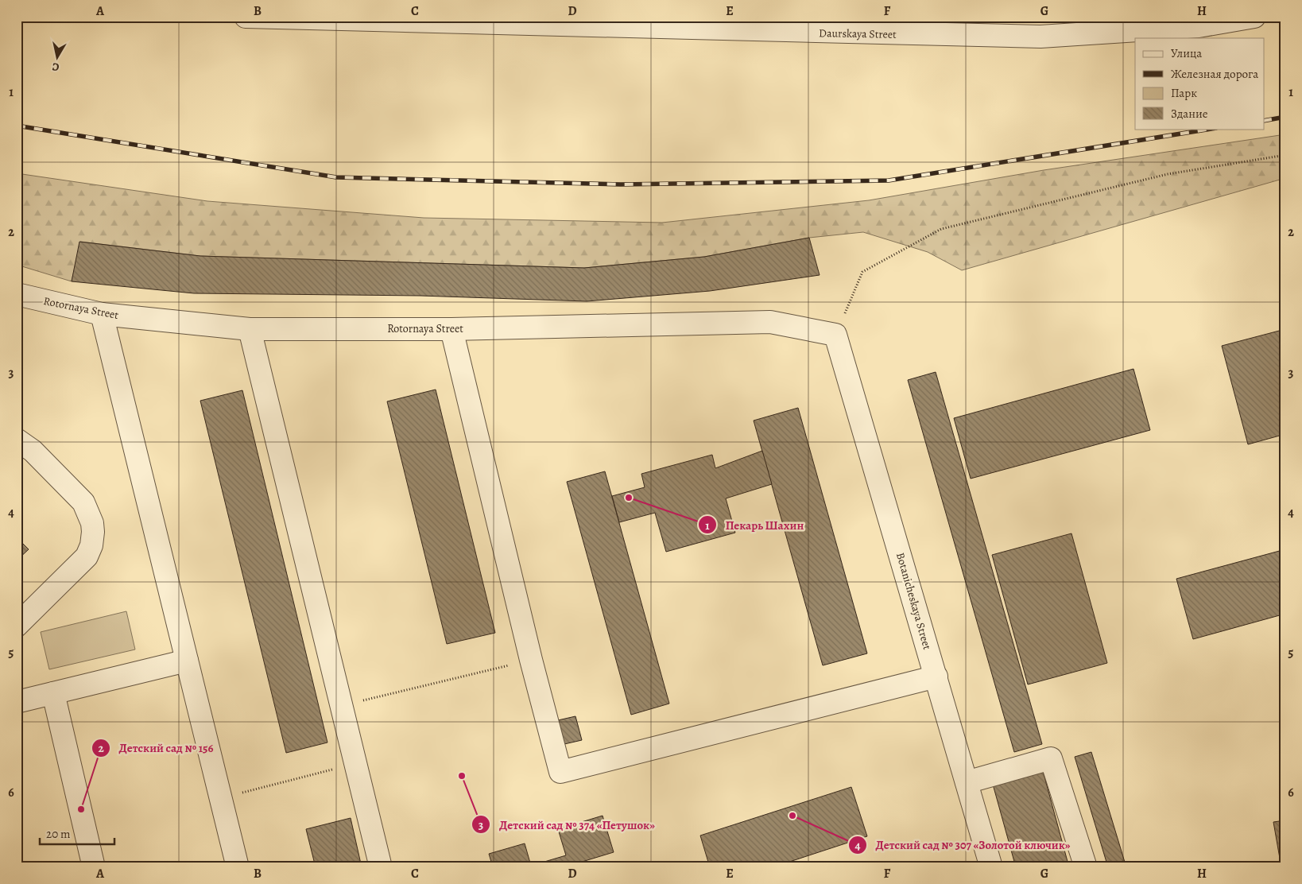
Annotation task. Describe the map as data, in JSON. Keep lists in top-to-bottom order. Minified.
{"streets":{"street":["Daurskaya Street","Rotornaya Street","Botanicheskaya Street"]},"crossings":[["Rotornaya Street","Botanicheskaya Street"]],"places":["Пекарь Шахин","Детский сад № 374 «Петушок»","Детский сад № 156","Детский сад № 307 «Золотой ключик»"],"legend":["Улица","Железная дорога","Парк","Здание"],"scale_bar":"20 m","north":"bottom","grid":{"columns":["A","B","C","D","E","F","G","H"],"rows":["1","2","3","4","5","6"]}}
